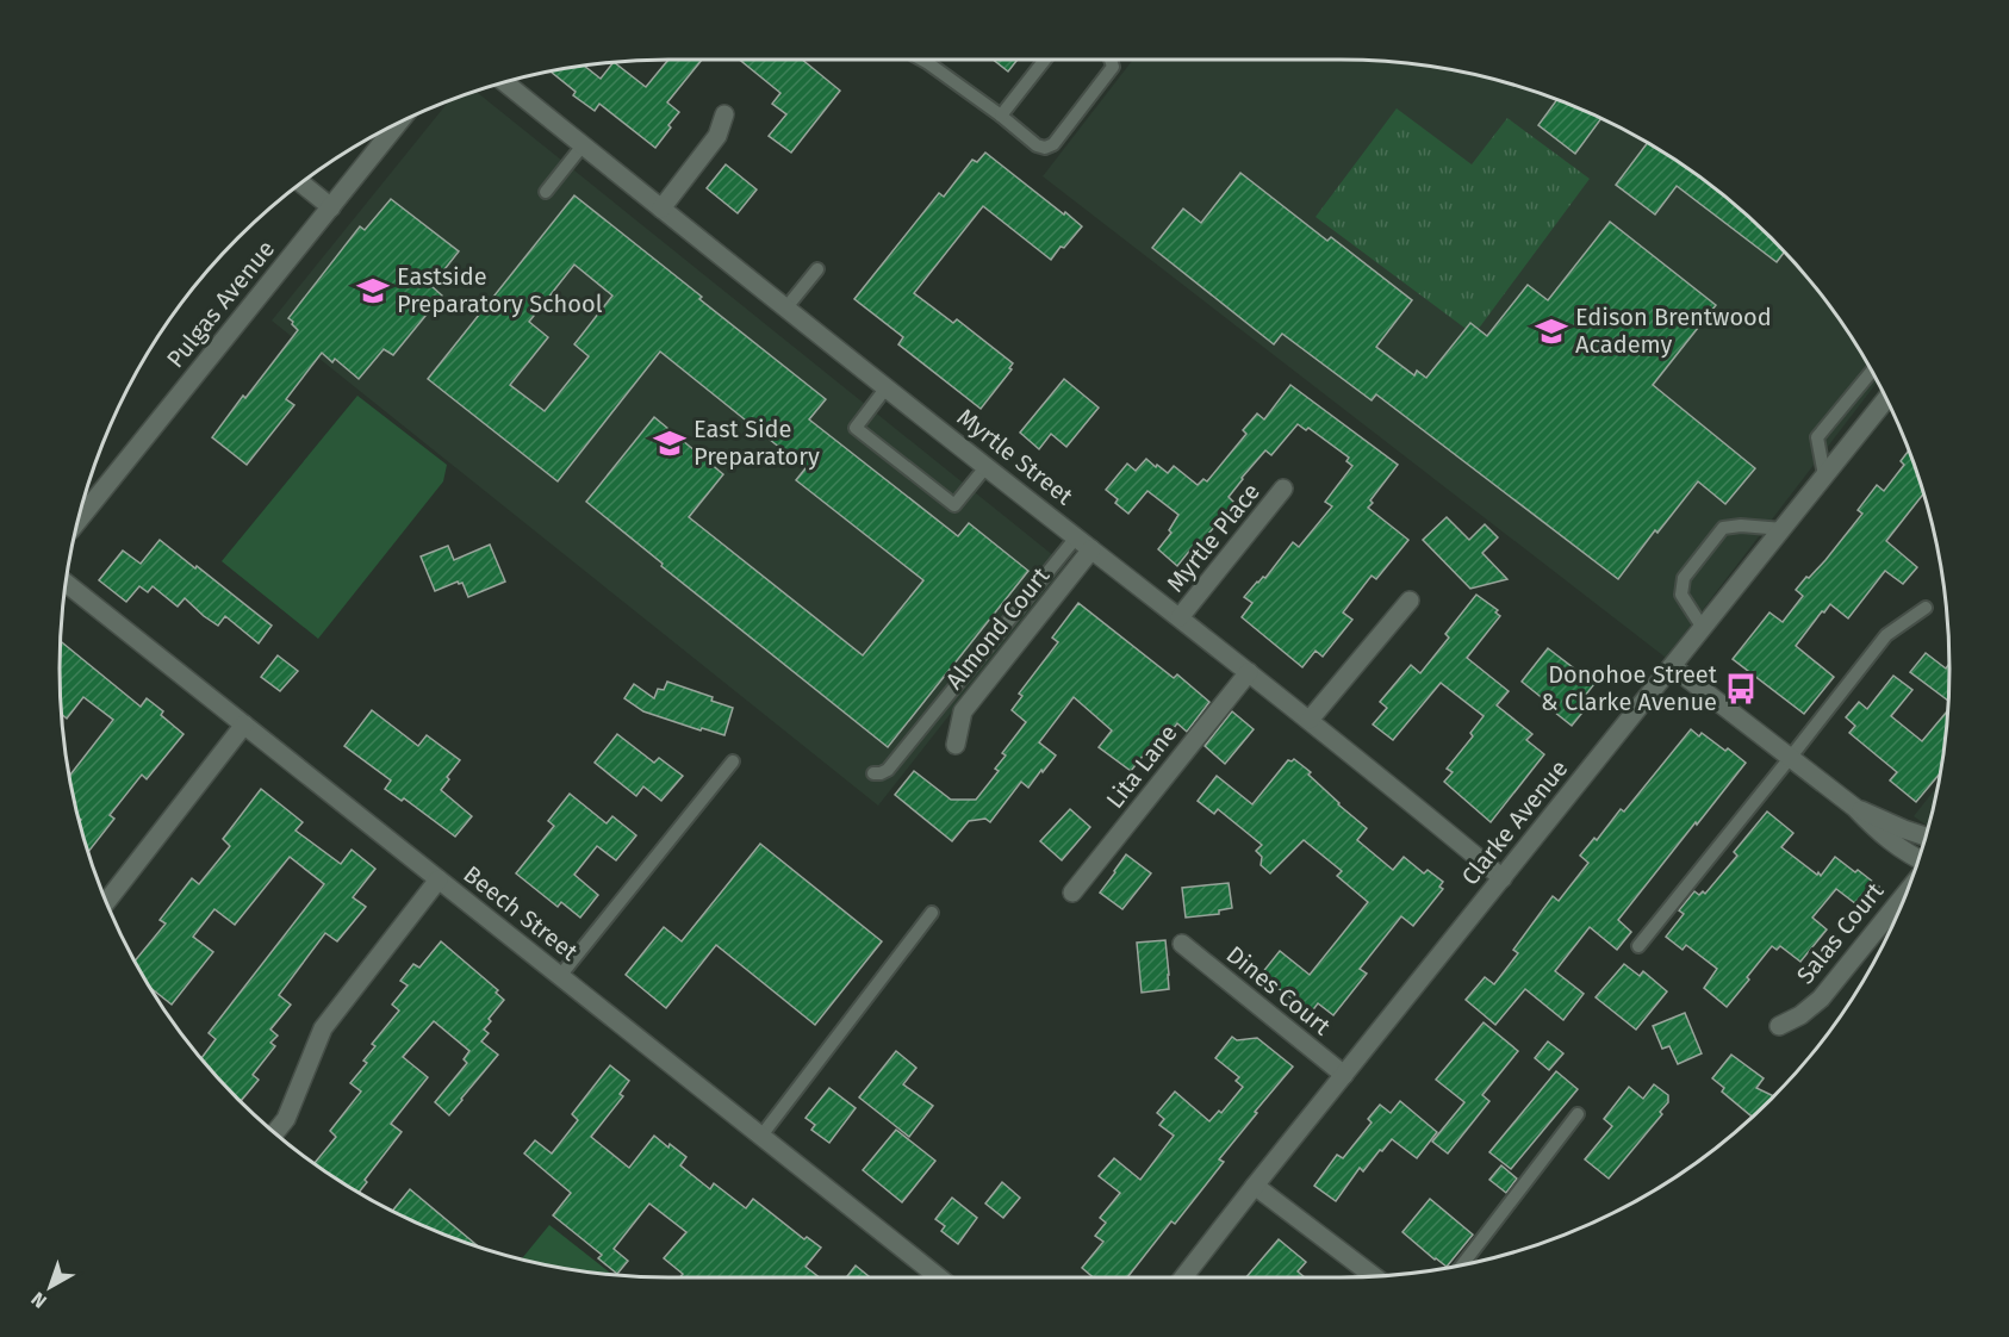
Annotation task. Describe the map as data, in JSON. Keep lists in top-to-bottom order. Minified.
{"streets":{"street":["Pulgas Avenue","Myrtle Street","Myrtle Place","Almond Court","Lita Lane","Clarke Avenue","Beech Street","Salas Court","Dines Court"]},"crossings":[["Myrtle Street","Myrtle Place"],["Myrtle Street","Almond Court"],["Myrtle Street","Lita Lane"],["Myrtle Street","Clarke Avenue"],["Clarke Avenue","Dines Court"]],"places":{"school or university":["Eastside Preparatory School","Edison Brentwood Academy","East Side Preparatory"],"bus stop":["Donohoe Street & Clarke Avenue"]},"north":"bottom left"}
